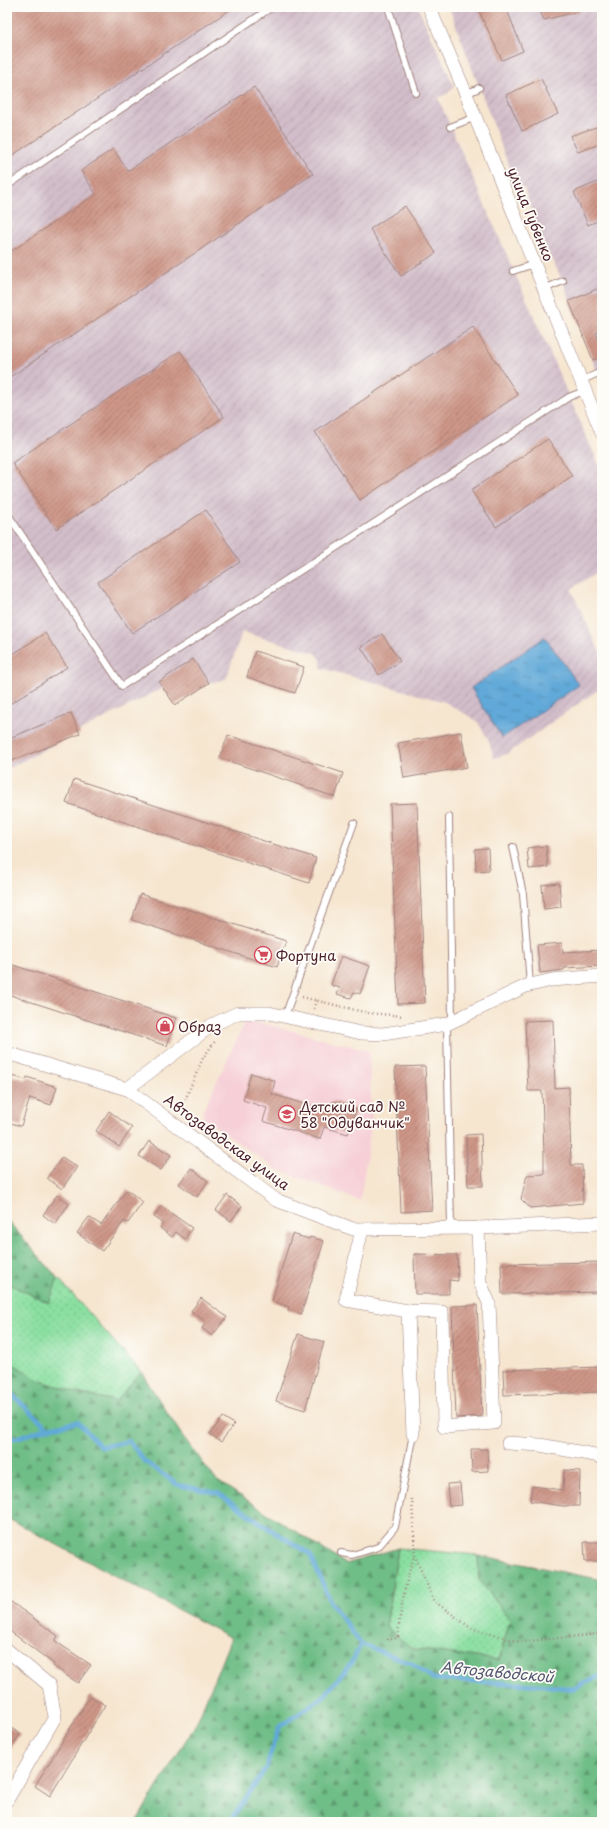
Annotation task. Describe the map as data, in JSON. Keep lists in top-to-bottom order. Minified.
{"streets":{"street":["улица Губенко","Автозаводская улица"]},"water":["Автозаводской"],"places":{"supermarket":["Фортуна"],"shop":["Образ"],"school or university":["Детский сад № 58 \"Одуванчик\""]}}
